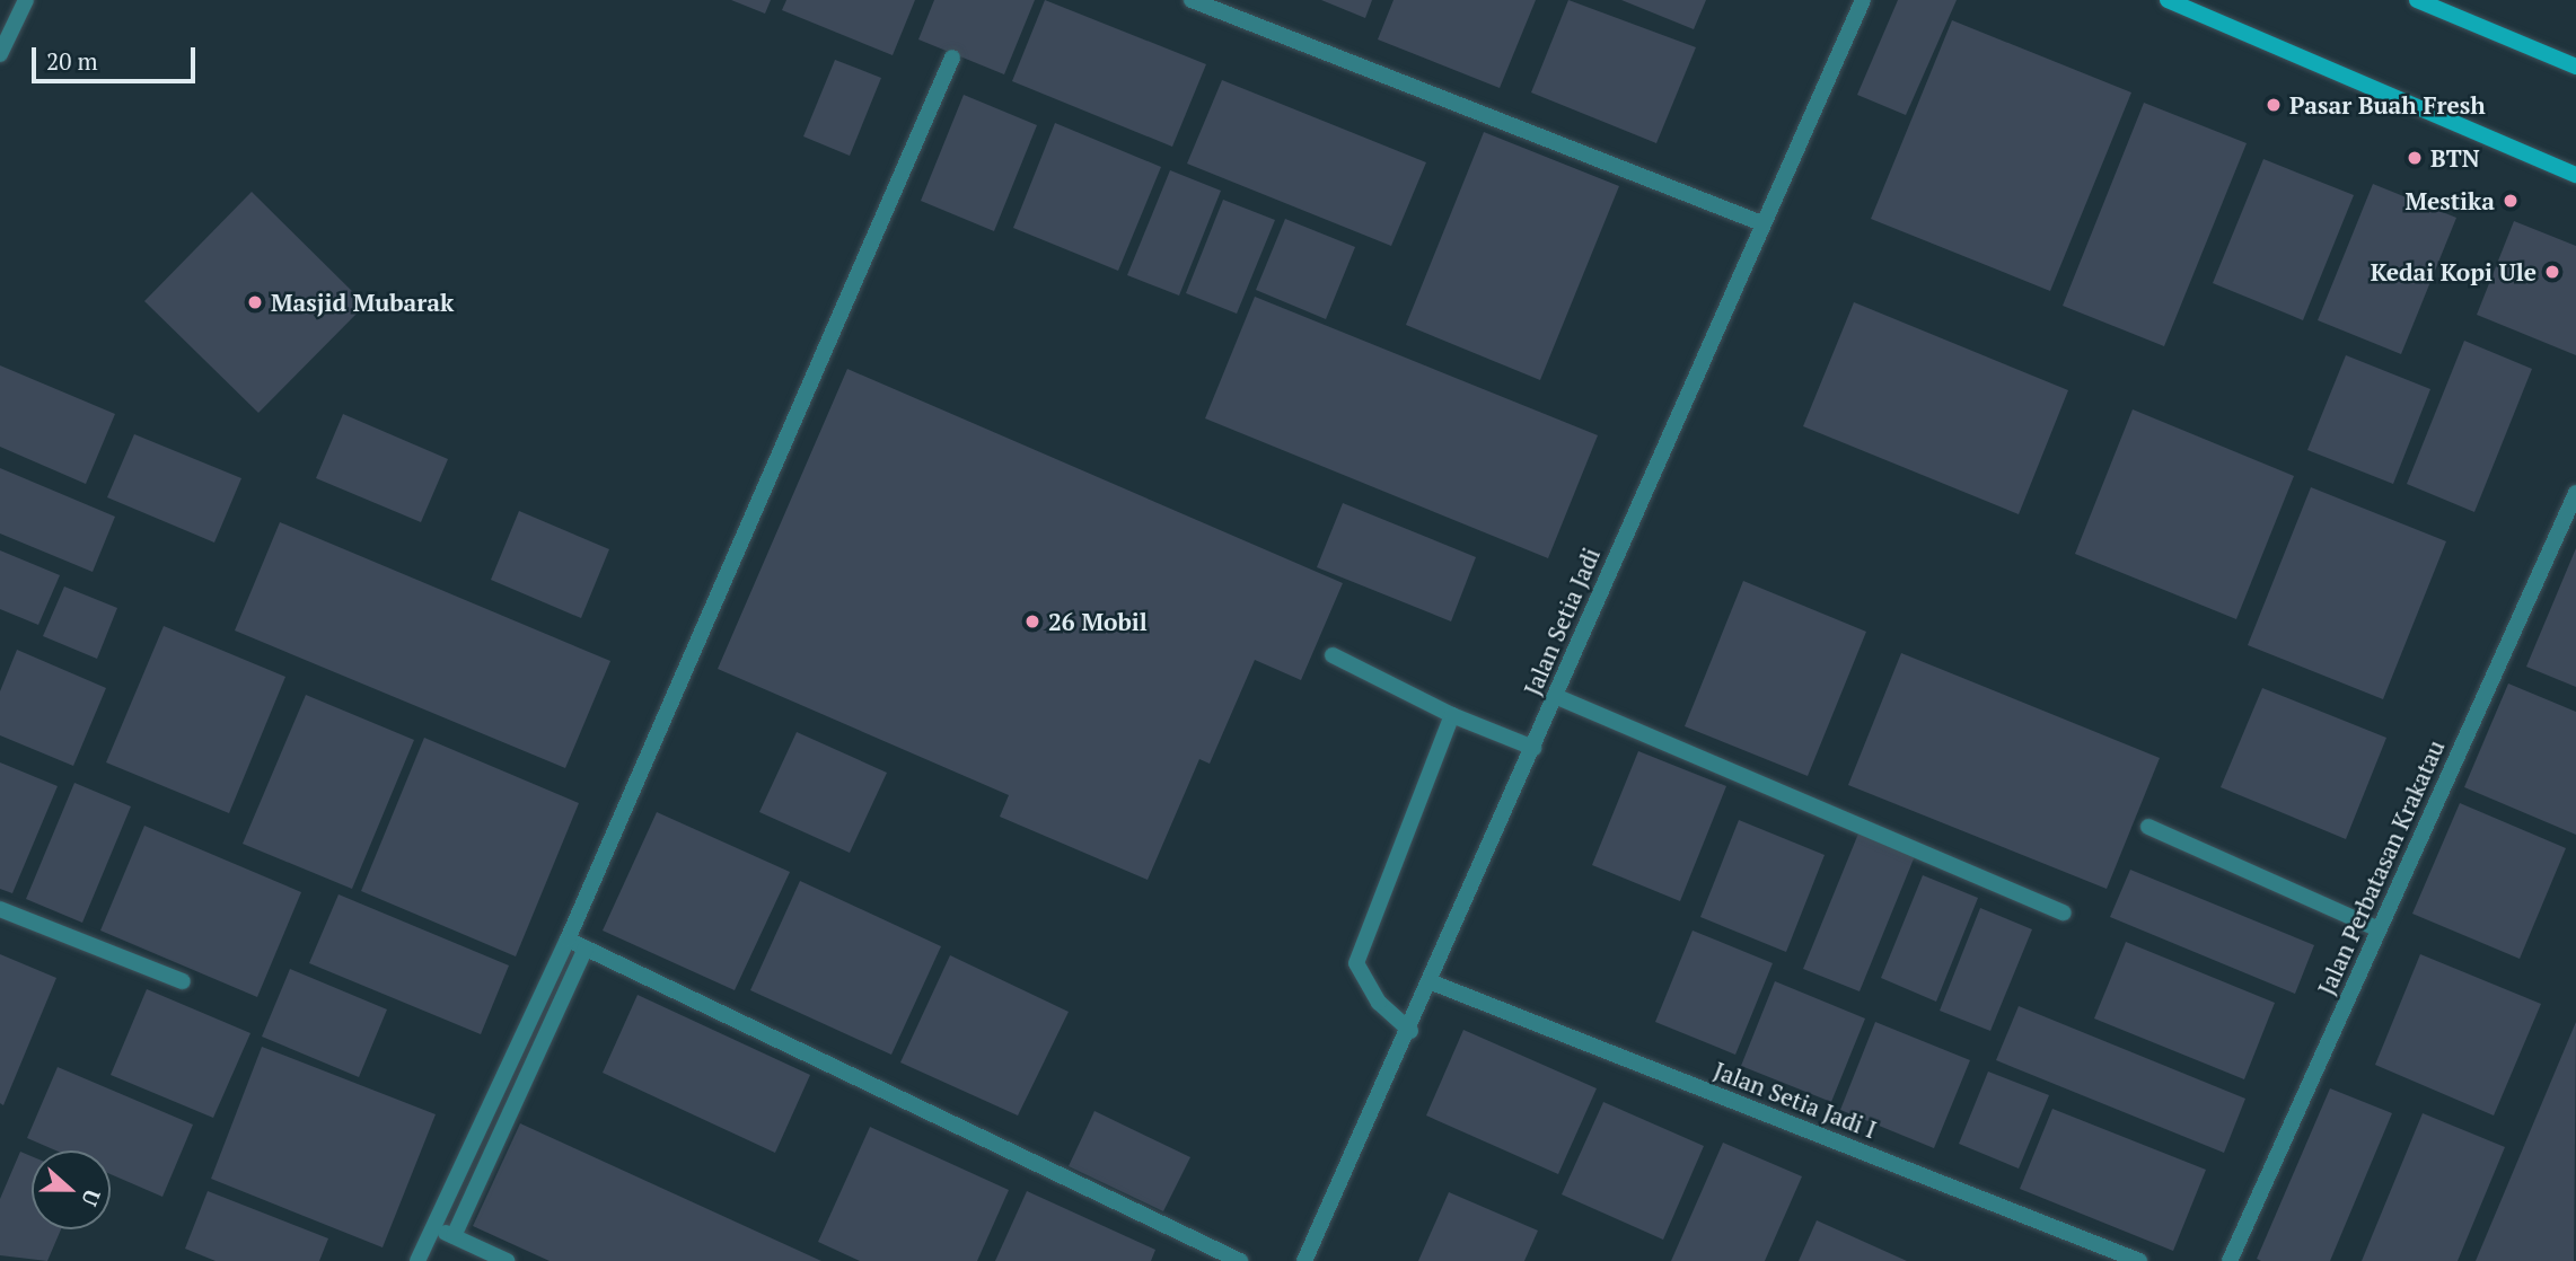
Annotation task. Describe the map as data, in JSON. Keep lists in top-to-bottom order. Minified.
{"streets":{"street":["Jalan Setia Jadi","Jalan Perbatasan Krakatau","Jalan Setia Jadi I"]},"crossings":[["Jalan Setia Jadi","Jalan Setia Jadi I"]],"places":["Pasar Buah Fresh","BTN","Mestika","Kedai Kopi Ule","Masjid Mubarak","26 Mobil"],"scale_bar":"20 m","north":"right"}
